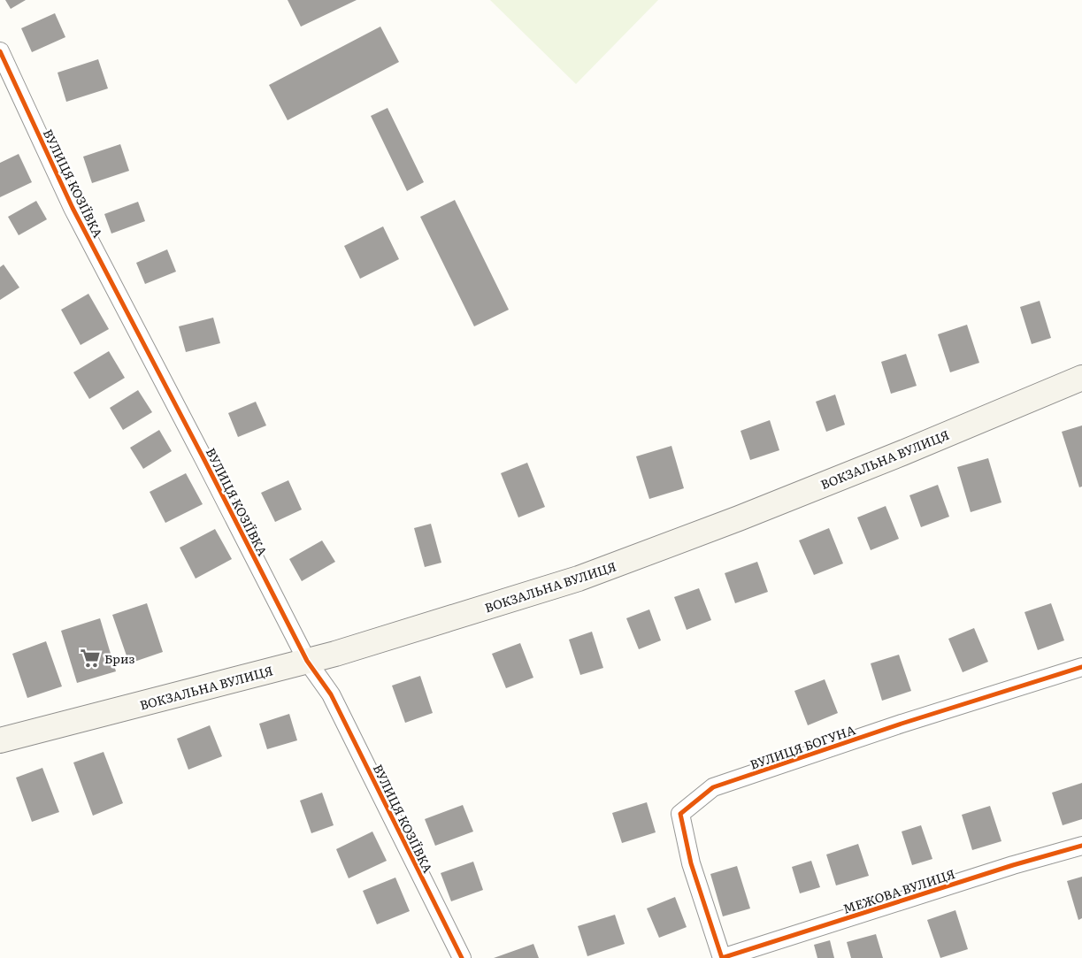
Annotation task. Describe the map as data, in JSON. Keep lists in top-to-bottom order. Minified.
{"streets":{"main road":["ВОКЗАЛЬНА ВУЛИЦЯ"],"street":["ВУЛИЦЯ КОЗІЇВКА","ВУЛИЦЯ БОГУНА","МЕЖОВА ВУЛИЦЯ"]},"crossings":[["ВУЛИЦЯ КОЗІЇВКА","ВОКЗАЛЬНА ВУЛИЦЯ"],["ВУЛИЦЯ БОГУНА","МЕЖОВА ВУЛИЦЯ"]],"places":{"supermarket":["Бриз"]}}
